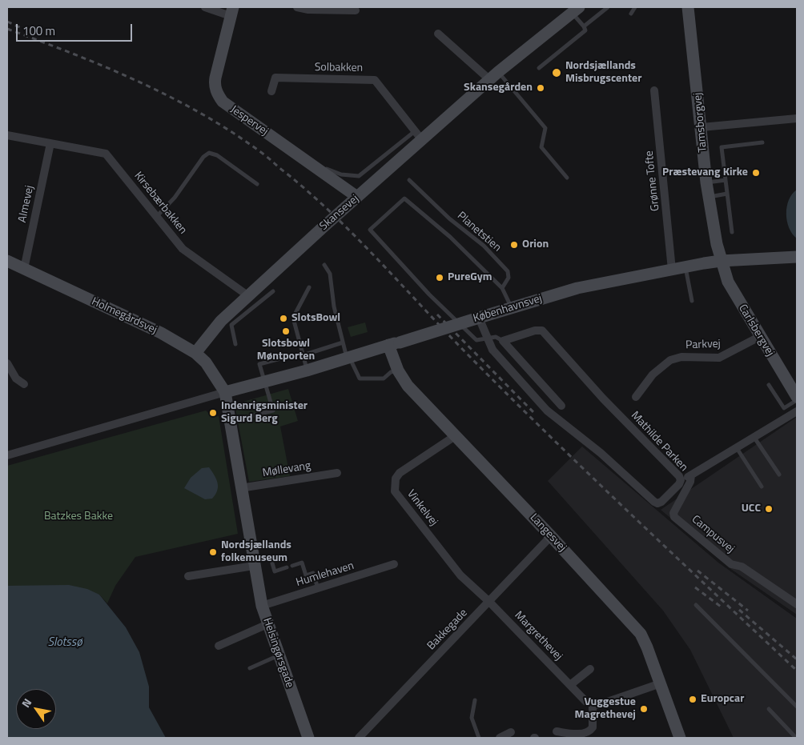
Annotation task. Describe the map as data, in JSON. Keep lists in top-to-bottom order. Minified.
{"streets":{"street":["Solbakken","Jespervej","Tamsborgvej","Grønne Tofte","Kirsebærbakken","Almevej","Skansevej","Københavnsvej","Holmegårdsvej","Carlsbergvej","Parkvej","Mathilde Parken","Møllevang","Vinkelvej","Langesvej","Campusvej","Humlehaven","Bakkegade","Margrethevej","Helsingørsgade"],"lane":["Planetstien"]},"crossings":[["Solbakken","Skansevej"],["Jespervej","Skansevej"],["Tamsborgvej","Københavnsvej"],["Tamsborgvej","Carlsbergvej"],["Grønne Tofte","Københavnsvej"],["Kirsebærbakken","Almevej"],["Kirsebærbakken","Skansevej"],["Almevej","Holmegårdsvej"],["Skansevej","Holmegårdsvej"],["Københavnsvej","Holmegårdsvej"],["Københavnsvej","Carlsbergvej"],["Københavnsvej","Mathilde Parken"],["Københavnsvej","Langesvej"],["Københavnsvej","Helsingørsgade"],["Holmegårdsvej","Helsingørsgade"],["Carlsbergvej","Parkvej"],["Møllevang","Helsingørsgade"],["Vinkelvej","Langesvej"],["Vinkelvej","Bakkegade"],["Vinkelvej","Margrethevej"],["Langesvej","Bakkegade"],["Humlehaven","Helsingørsgade"],["Bakkegade","Margrethevej"]],"water":["Slotssø"],"parks":["Batzkes Bakke"],"places":["Nordsjællands Misbrugscenter","Skansegården","Præstevang Kirke","Orion","PureGym","SlotsBowl","Slotsbowl Møntporten","Indenrigsminister Sigurd Berg","UCC","Nordsjællands folkemuseum","Europcar","Vuggestue Magrethevej"],"scale_bar":"100 m","north":"top left"}
